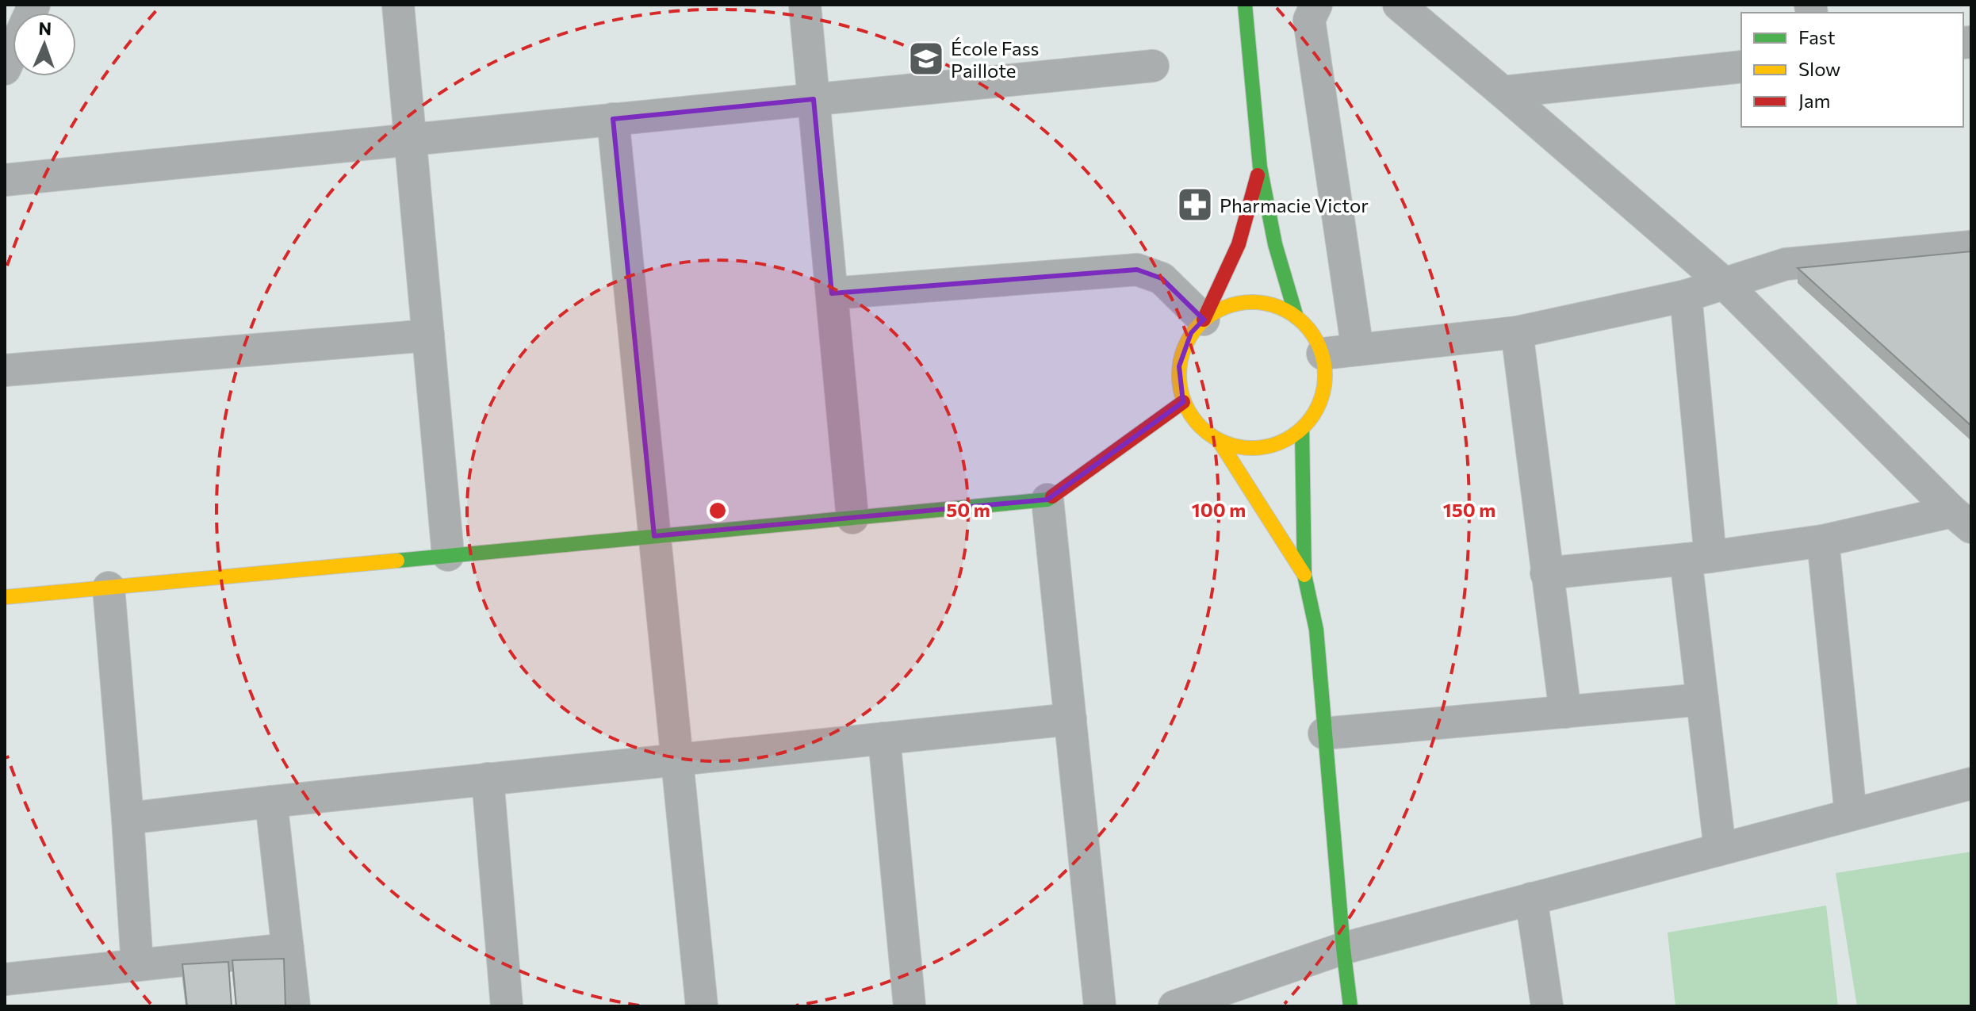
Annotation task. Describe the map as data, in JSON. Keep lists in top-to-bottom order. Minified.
{"places":{"school or university":["École Fass Paillote"],"pharmacy":["Pharmacie Victor"]},"legend":["Fast","Slow","Jam"],"north":"top","rings":["50 m","100 m","150 m"]}
